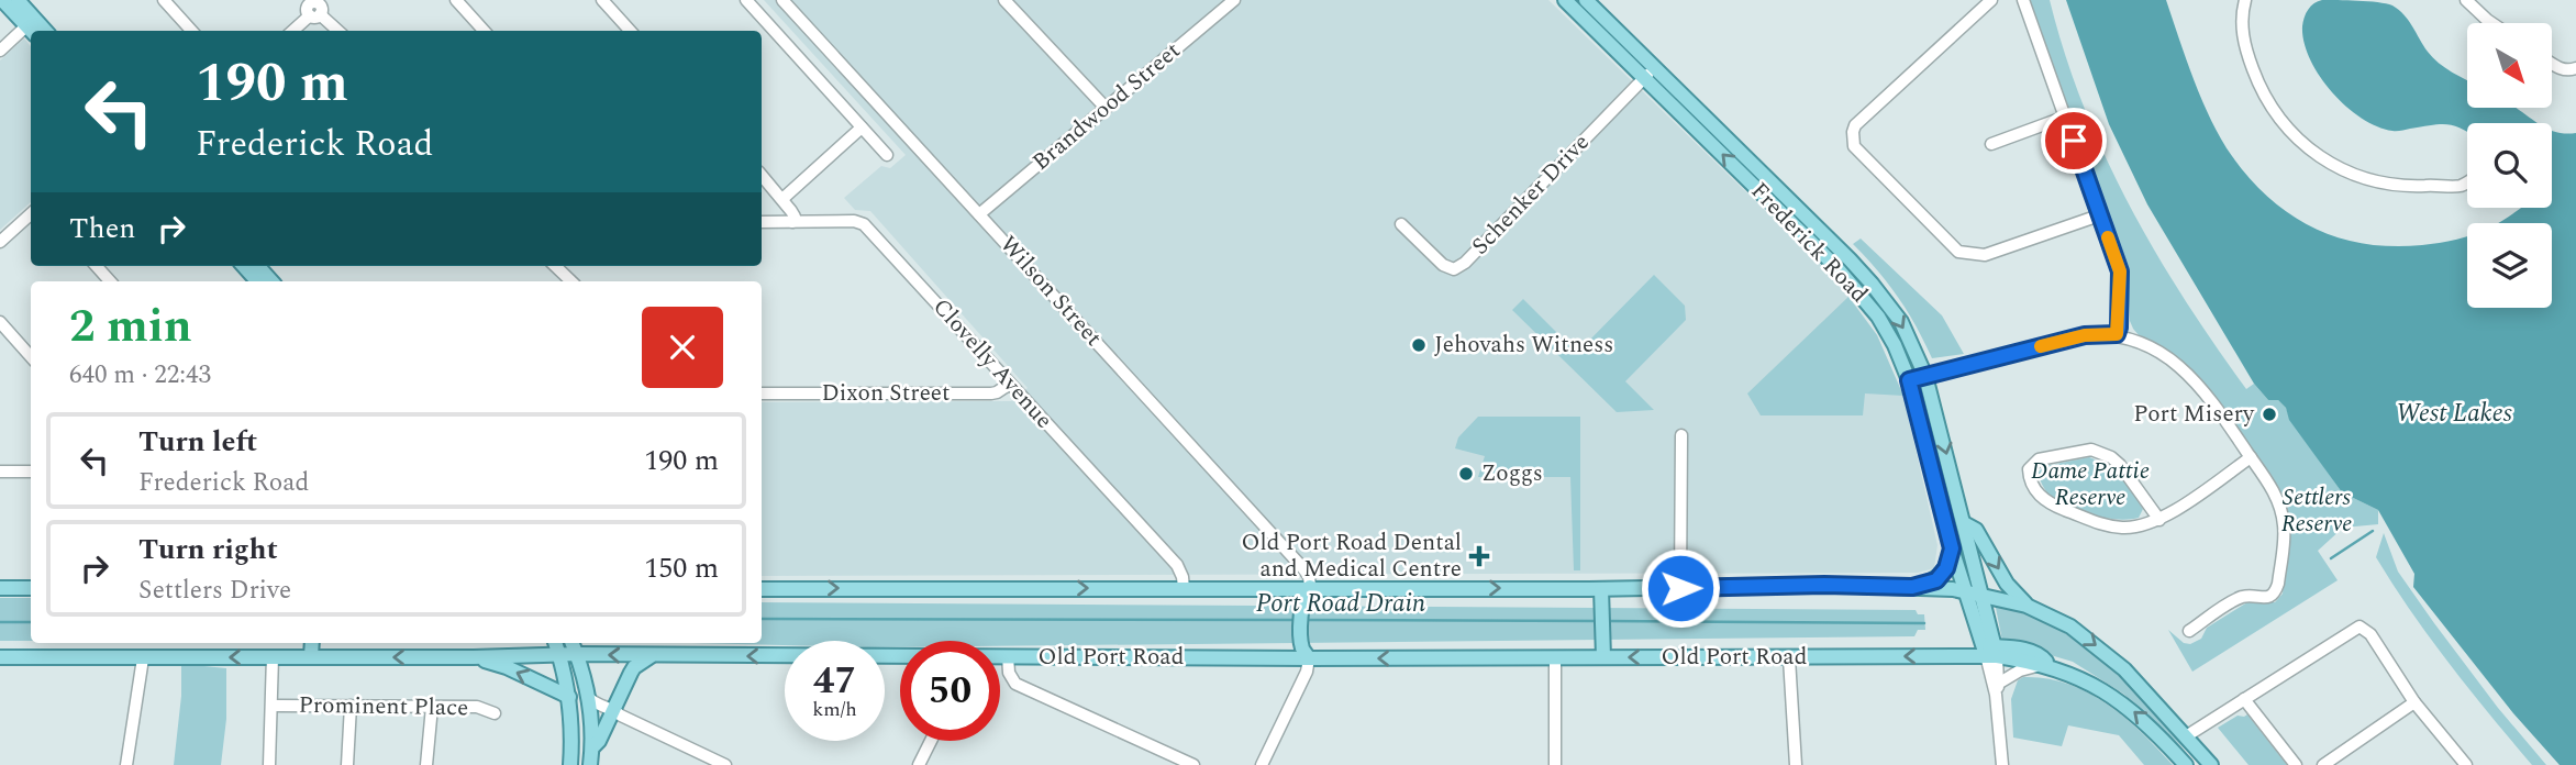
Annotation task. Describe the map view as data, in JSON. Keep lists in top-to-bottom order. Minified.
{"streets":{"main road":["Frederick Road","Old Port Road"],"street":["Brandwood Street","Schenker Drive","Wilson Street","Clovelly Avenue","Dixon Street","Prominent Place"]},"crossings":[["Brandwood Street","Wilson Street"],["Schenker Drive","Frederick Road"],["Frederick Road","Old Port Road"],["Clovelly Avenue","Dixon Street"]],"water":["West Lakes","Port Road Drain"],"parks":["Dame Pattie Reserve","Settlers Reserve"],"places":{"other":["Jehovahs Witness","Port Misery","Zoggs"],"health":["Old Port Road Dental and Medical Centre"]},"north":"bottom right","page":{"turn":["190 m","Frederick Road"],"then":"Then","heading":["2 min","640 m · 22:43"],"list":[{"name":"Turn left","note":"Frederick Road","value":"190 m"},{"name":"Turn right","note":"Settlers Drive","value":"150 m"}],"speed":"47 km/h","limit":"50"}}
